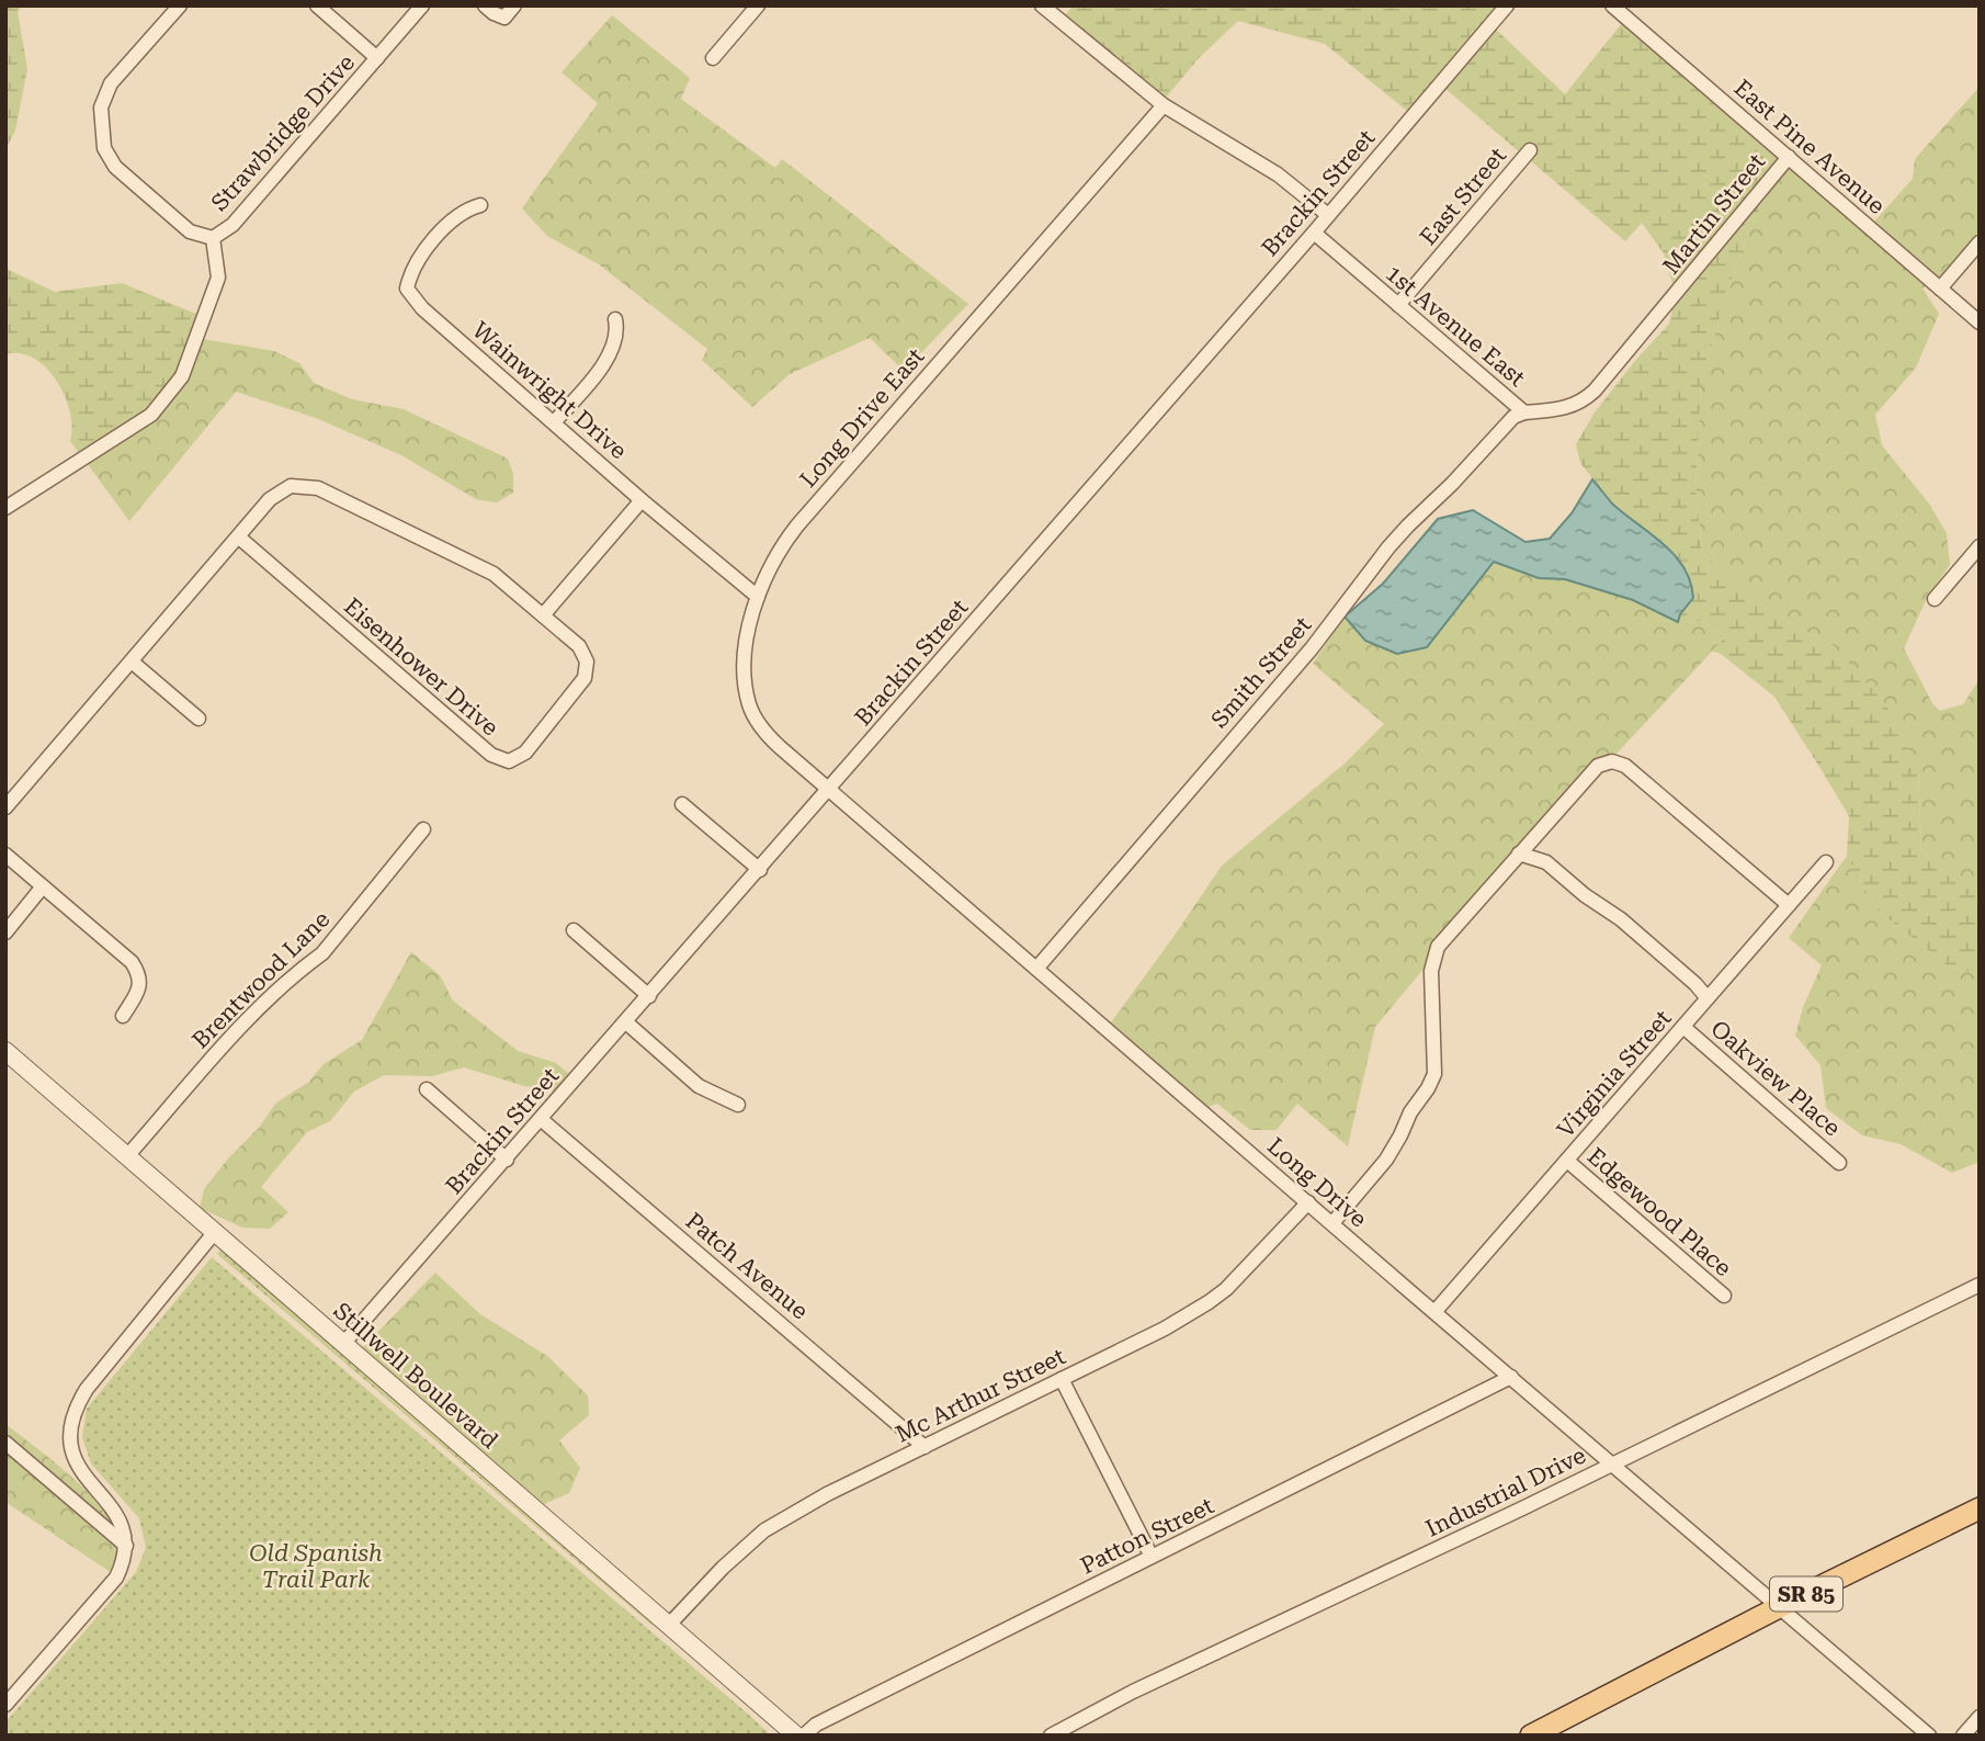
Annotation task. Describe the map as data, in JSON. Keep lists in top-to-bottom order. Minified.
{"streets":{"main road":["SR 85"],"street":["Strawbridge Drive","East Pine Avenue","Brackin Street","East Street","Martin Street","1st Avenue East","Wainwright Drive","Long Drive East","Eisenhower Drive","Smith Street","Brentwood Lane","Virginia Street","Oakview Place","Long Drive","Edgewood Place","Patch Avenue","Stillwell Boulevard","Mc Arthur Street","Industrial Drive","Patton Street"]},"crossings":[["East Pine Avenue","Martin Street"],["Brackin Street","1st Avenue East"],["Brackin Street","Long Drive East"],["Brackin Street","Long Drive"],["Brackin Street","Patch Avenue"],["Brackin Street","Stillwell Boulevard"],["East Street","1st Avenue East"],["Martin Street","1st Avenue East"],["1st Avenue East","Smith Street"],["Wainwright Drive","Long Drive East"],["Long Drive East","Long Drive"],["Smith Street","Long Drive"],["Brentwood Lane","Stillwell Boulevard"],["Virginia Street","Oakview Place"],["Virginia Street","Long Drive"],["Virginia Street","Edgewood Place"],["Long Drive","Mc Arthur Street"],["Long Drive","Industrial Drive"],["Long Drive","Patton Street"],["Long Drive","SR 85"],["Patch Avenue","Mc Arthur Street"],["Stillwell Boulevard","Mc Arthur Street"]],"parks":["Old Spanish Trail Park"]}
